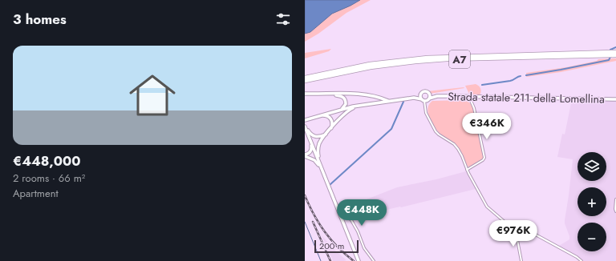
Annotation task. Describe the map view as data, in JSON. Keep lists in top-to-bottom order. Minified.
{"streets":{"highway":["A7"],"main road":["Strada statale 211 della Lomellina"]},"scale_bar":"200 m","page":{"heading":"3 homes","list":[{"name":"€448,000","note":"2 rooms · 66 m² · Apartment"}],"price":["€346K","€448K","€976K"],"map_buttons":["+","−"],"scale":"200 m"}}
